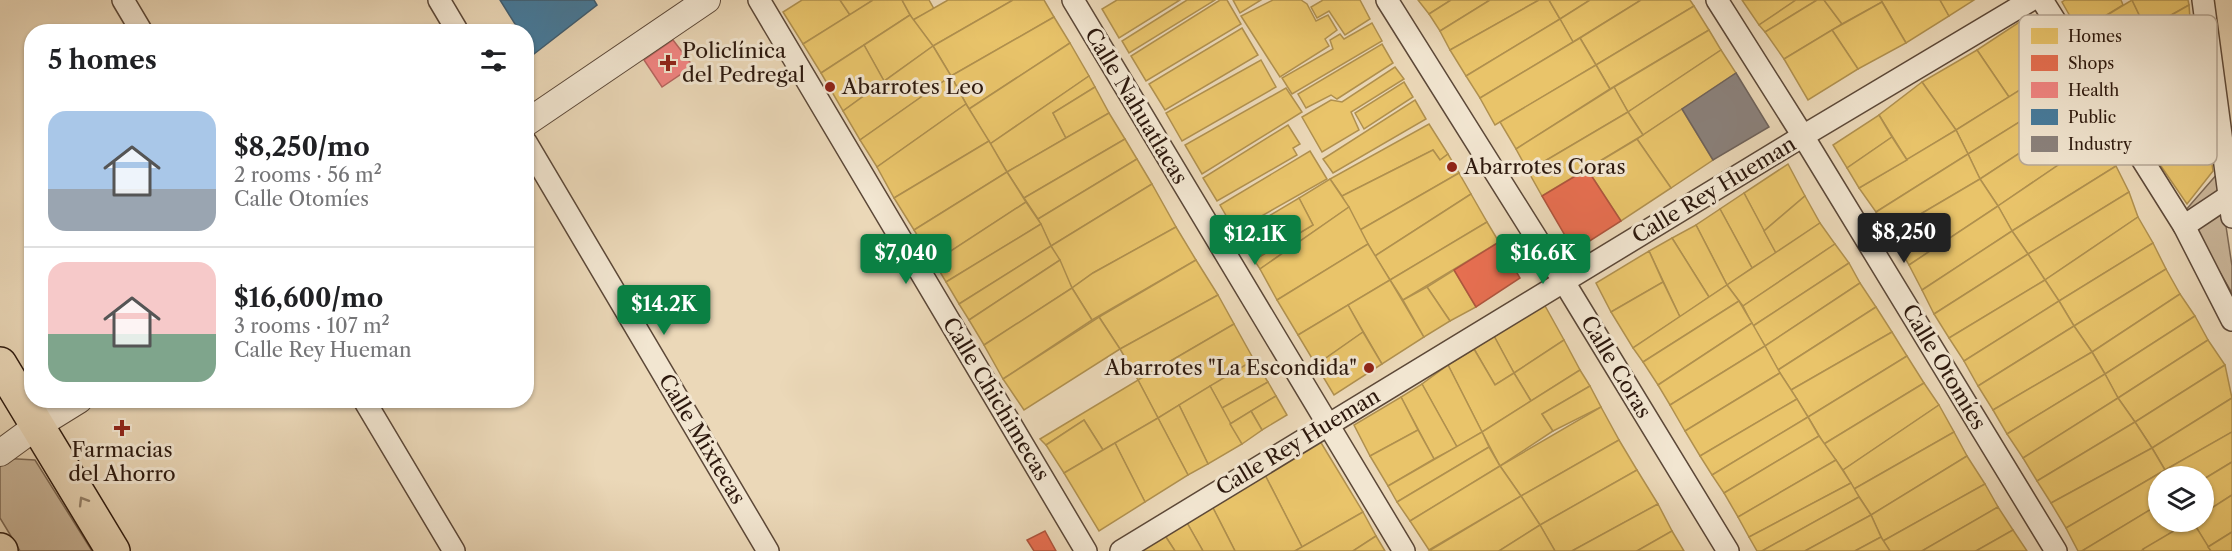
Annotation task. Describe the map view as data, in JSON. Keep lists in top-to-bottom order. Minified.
{"streets":{"street":["Calle Nahuatlacas","Calle Rey Hueman","Calle Coras","Calle Otomíes","Calle Chichimecas","Calle Mixtecas"]},"crossings":[["Calle Nahuatlacas","Calle Rey Hueman"],["Calle Rey Hueman","Calle Coras"],["Calle Rey Hueman","Calle Otomíes"]],"places":{"health":["Policlínica del Pedregal","Farmacias del Ahorro"],"other":["Abarrotes Leo","Abarrotes Coras","Abarrotes \"La Escondida\""]},"legend":["Homes","Shops","Health","Public","Industry"],"page":{"heading":"5 homes","list":[{"name":"$8,250/mo","note":"2 rooms · 56 m² · Calle Otomíes"},{"name":"$16,600/mo","note":"3 rooms · 107 m² · Calle Rey Hueman"}],"price":["$8,250","$12.1K","$7,040","$16.6K","$14.2K"]}}
